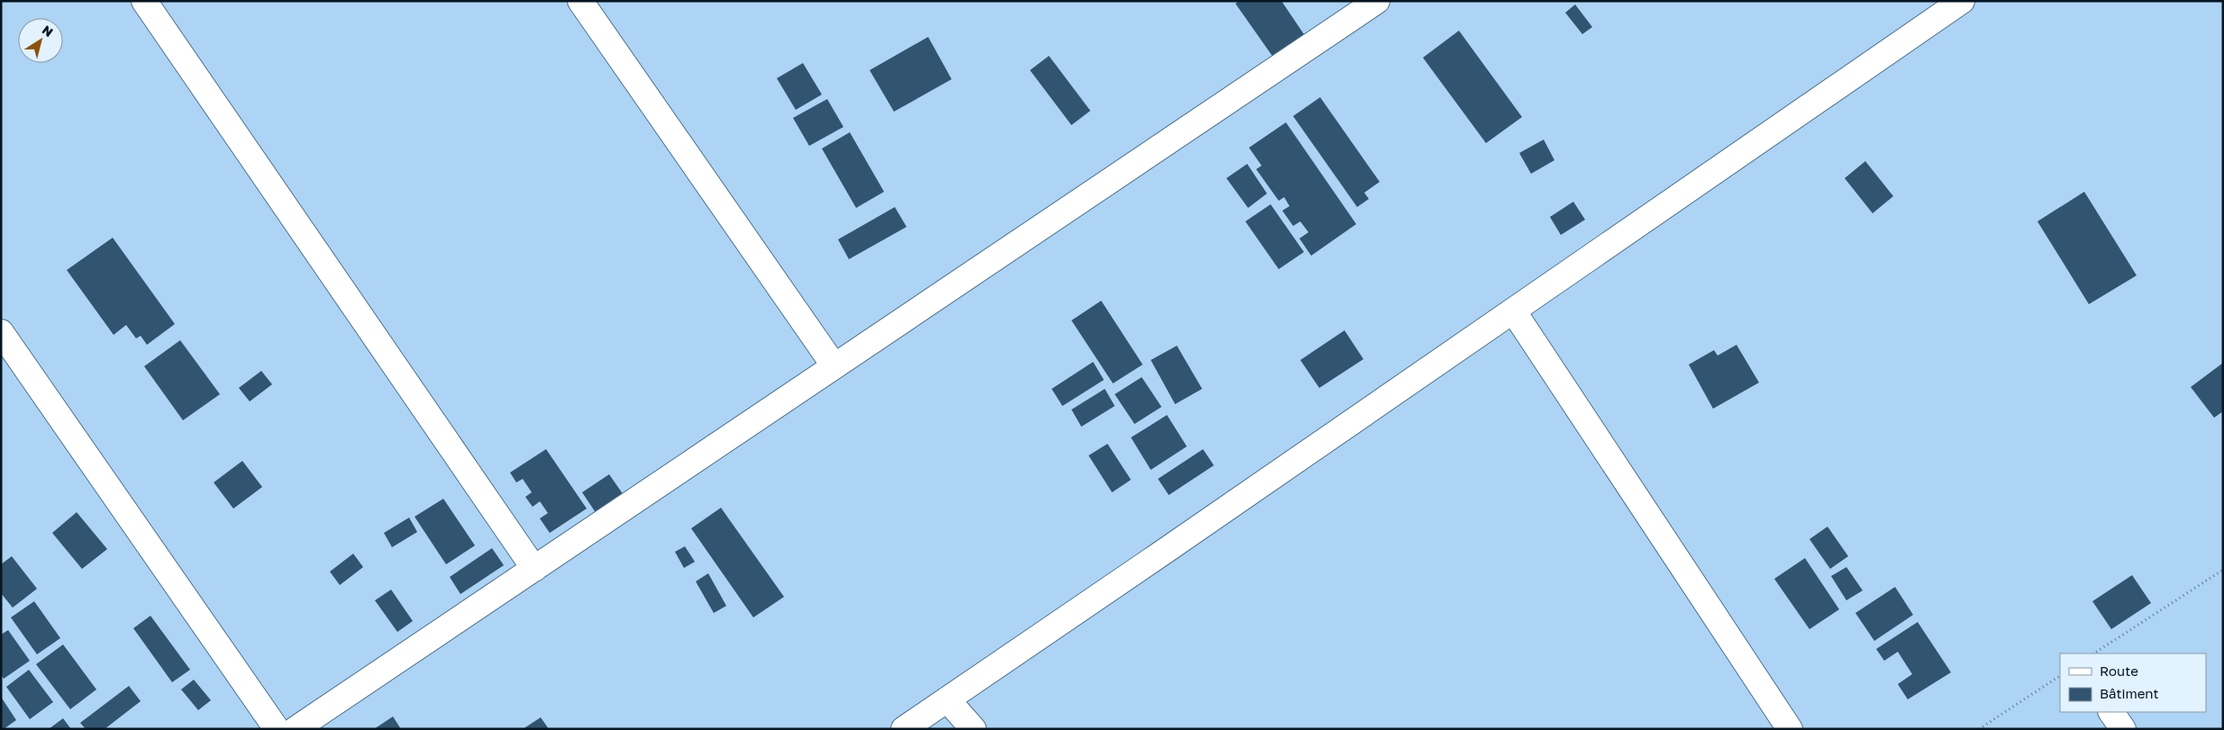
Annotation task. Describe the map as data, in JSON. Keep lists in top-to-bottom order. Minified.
{"legend":["Route","Bâtiment"],"north":"top right"}
